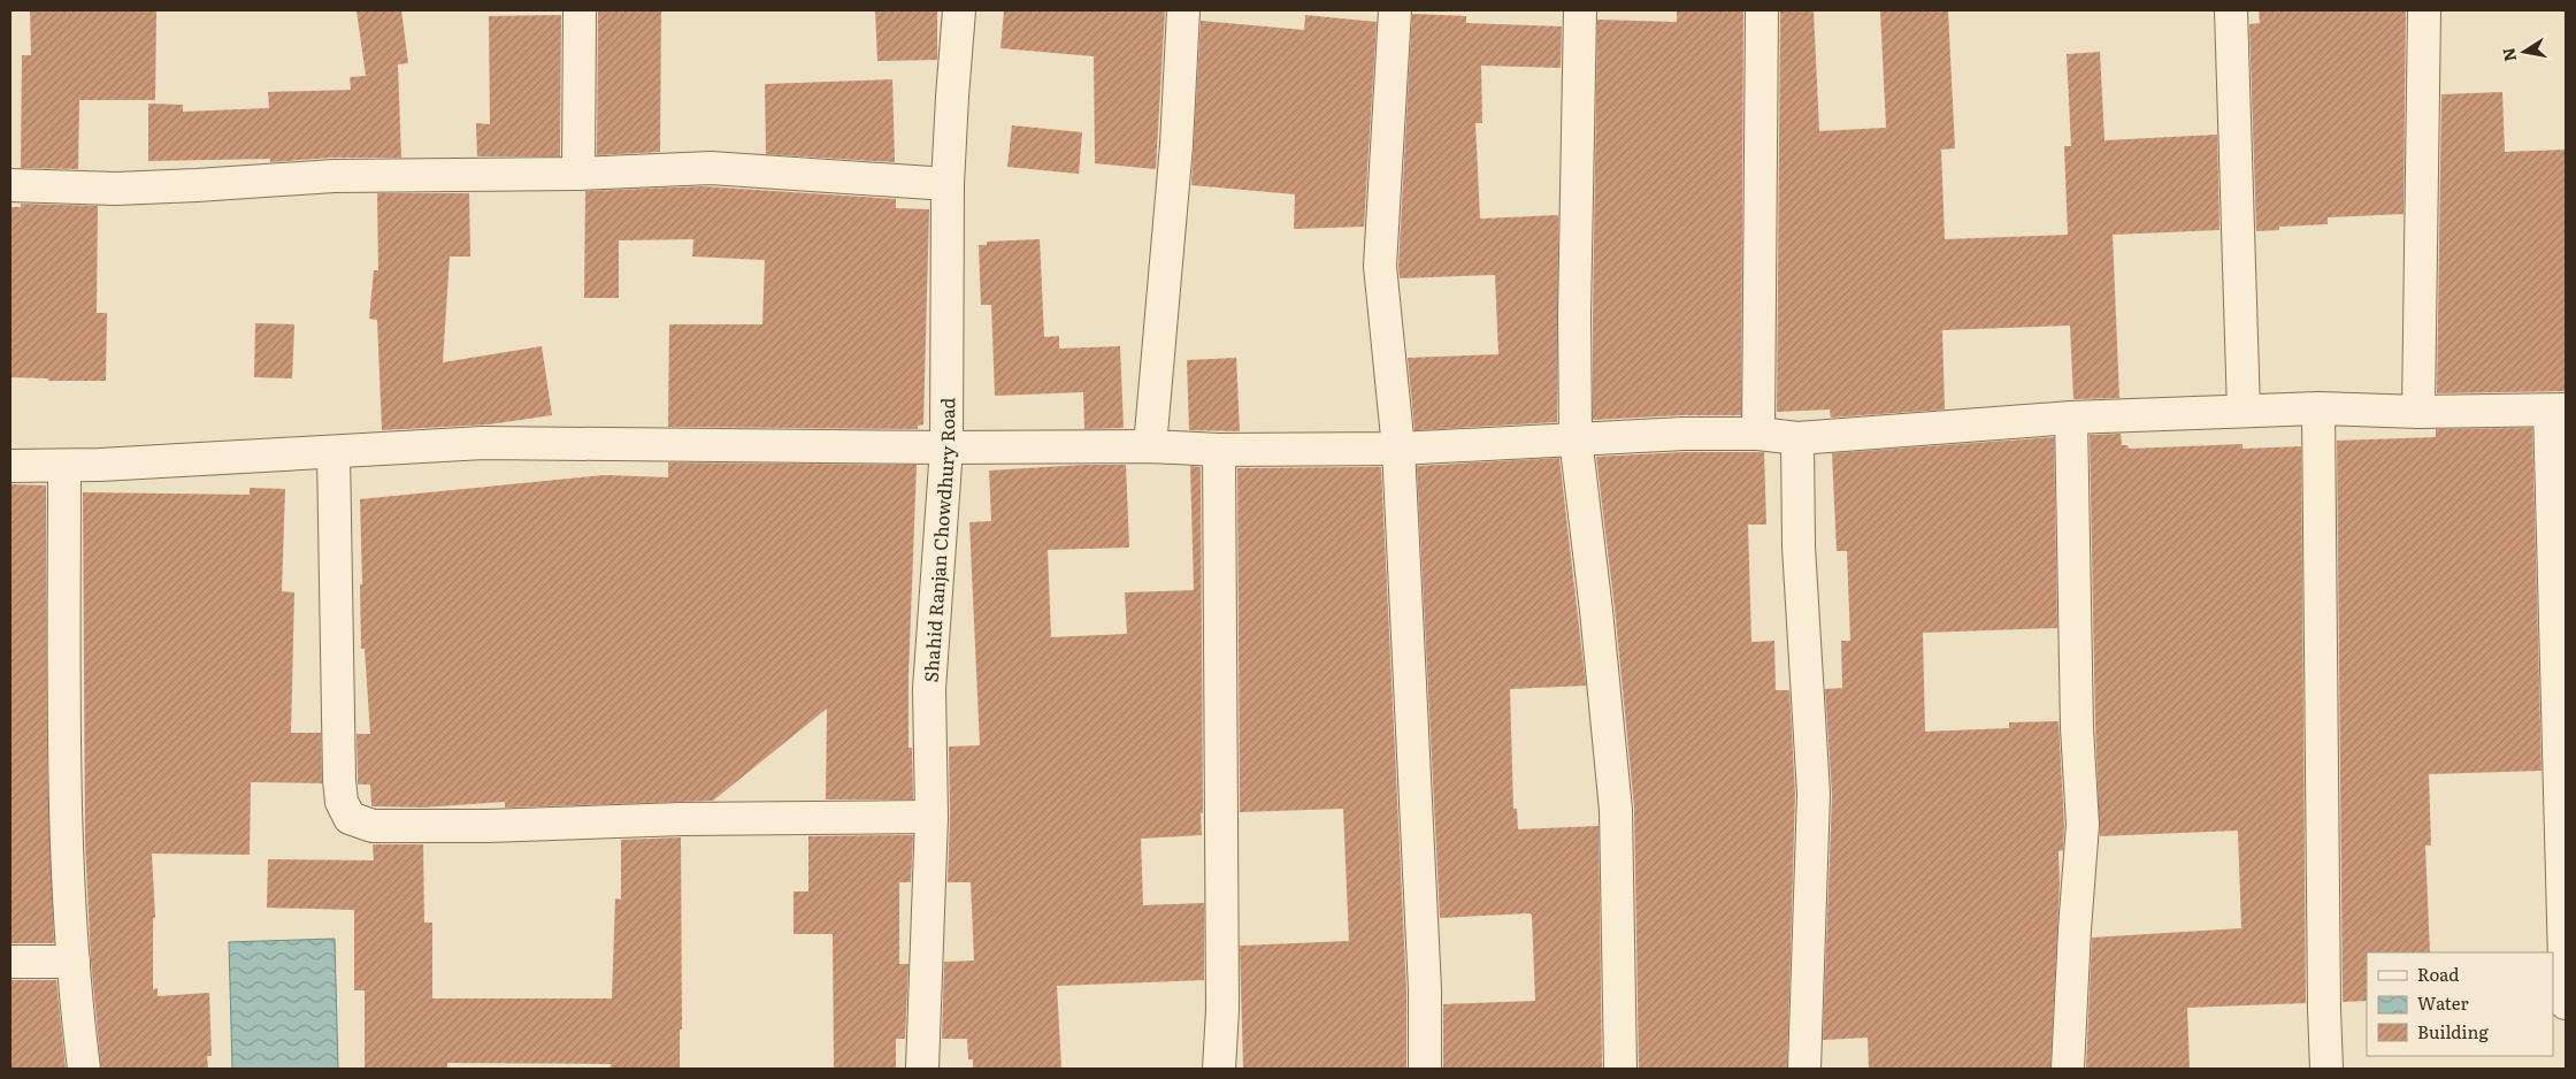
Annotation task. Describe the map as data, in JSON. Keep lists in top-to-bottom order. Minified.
{"streets":{"street":["Shahid Ranjan Chowdhury Road"]},"legend":["Road","Water","Building"],"north":"left"}
